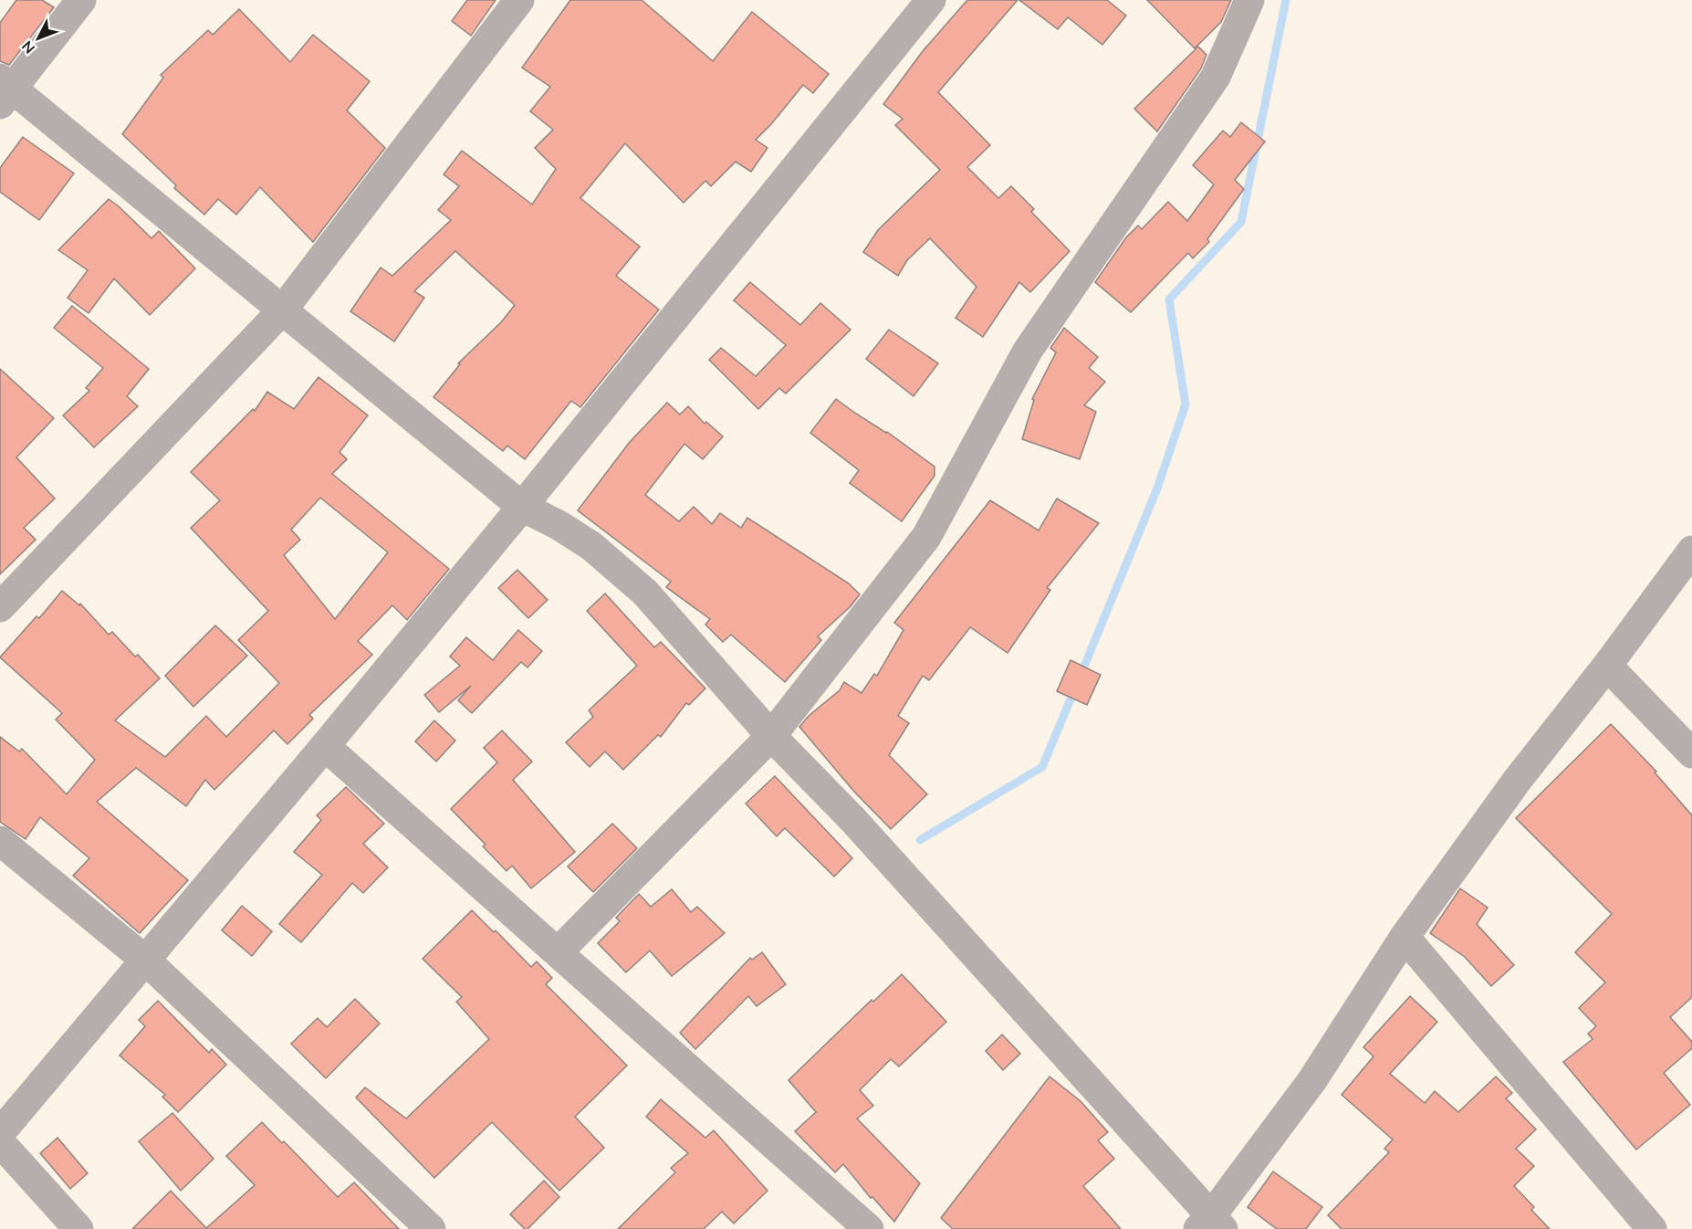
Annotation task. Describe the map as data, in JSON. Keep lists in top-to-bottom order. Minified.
{"north":"bottom left"}
